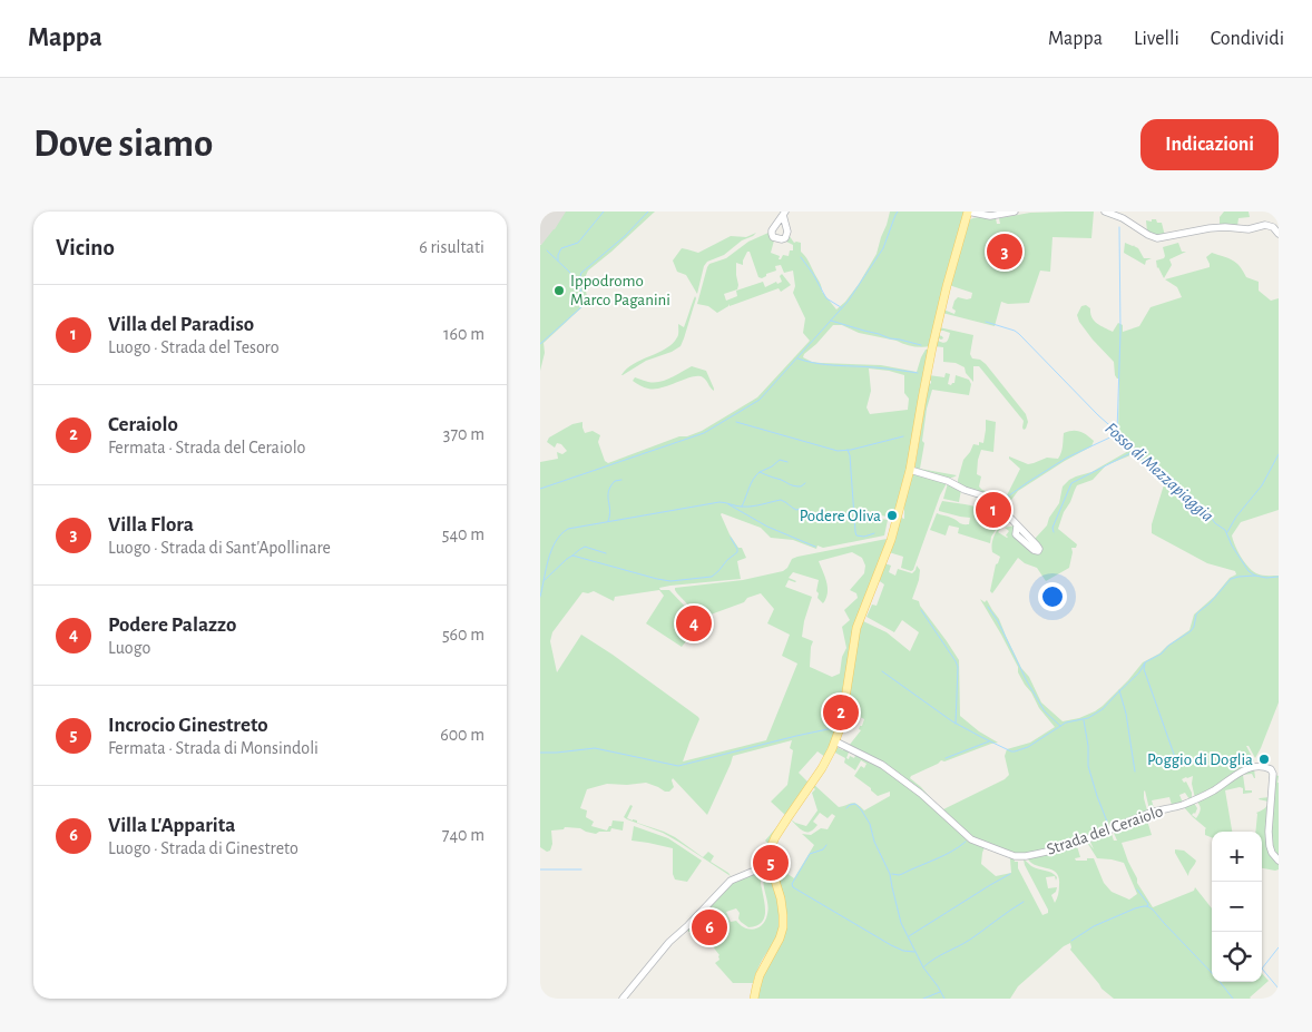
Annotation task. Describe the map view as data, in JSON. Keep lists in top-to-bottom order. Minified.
{"streets":{"street":["Strada del Ceraiolo"]},"water":["Fosso di Mezzapiaggia"],"places":["Ippodromo Marco Paganini","Podere Oliva","Poggio di Doglia"],"page":{"header":"Mappa","nav":["Mappa","Livelli","Condividi"],"buttons":"Indicazioni","title":"Dove siamo","heading":["Vicino","6 risultati"],"pins":["3","1","4","2","5","6"],"list":[{"mark":"1","name":"Villa del Paradiso","note":"Luogo · Strada del Tesoro","value":"160 m"},{"mark":"2","name":"Ceraiolo","note":"Fermata · Strada del Ceraiolo","value":"370 m"},{"mark":"3","name":"Villa Flora","note":"Luogo · Strada di Sant'Apollinare","value":"540 m"},{"mark":"4","name":"Podere Palazzo","note":"Luogo","value":"560 m"},{"mark":"5","name":"Incrocio Ginestreto","note":"Fermata · Strada di Monsindoli","value":"600 m"},{"mark":"6","name":"Villa L'Apparita","note":"Luogo · Strada di Ginestreto","value":"740 m"}],"map_buttons":["+","−"]}}
